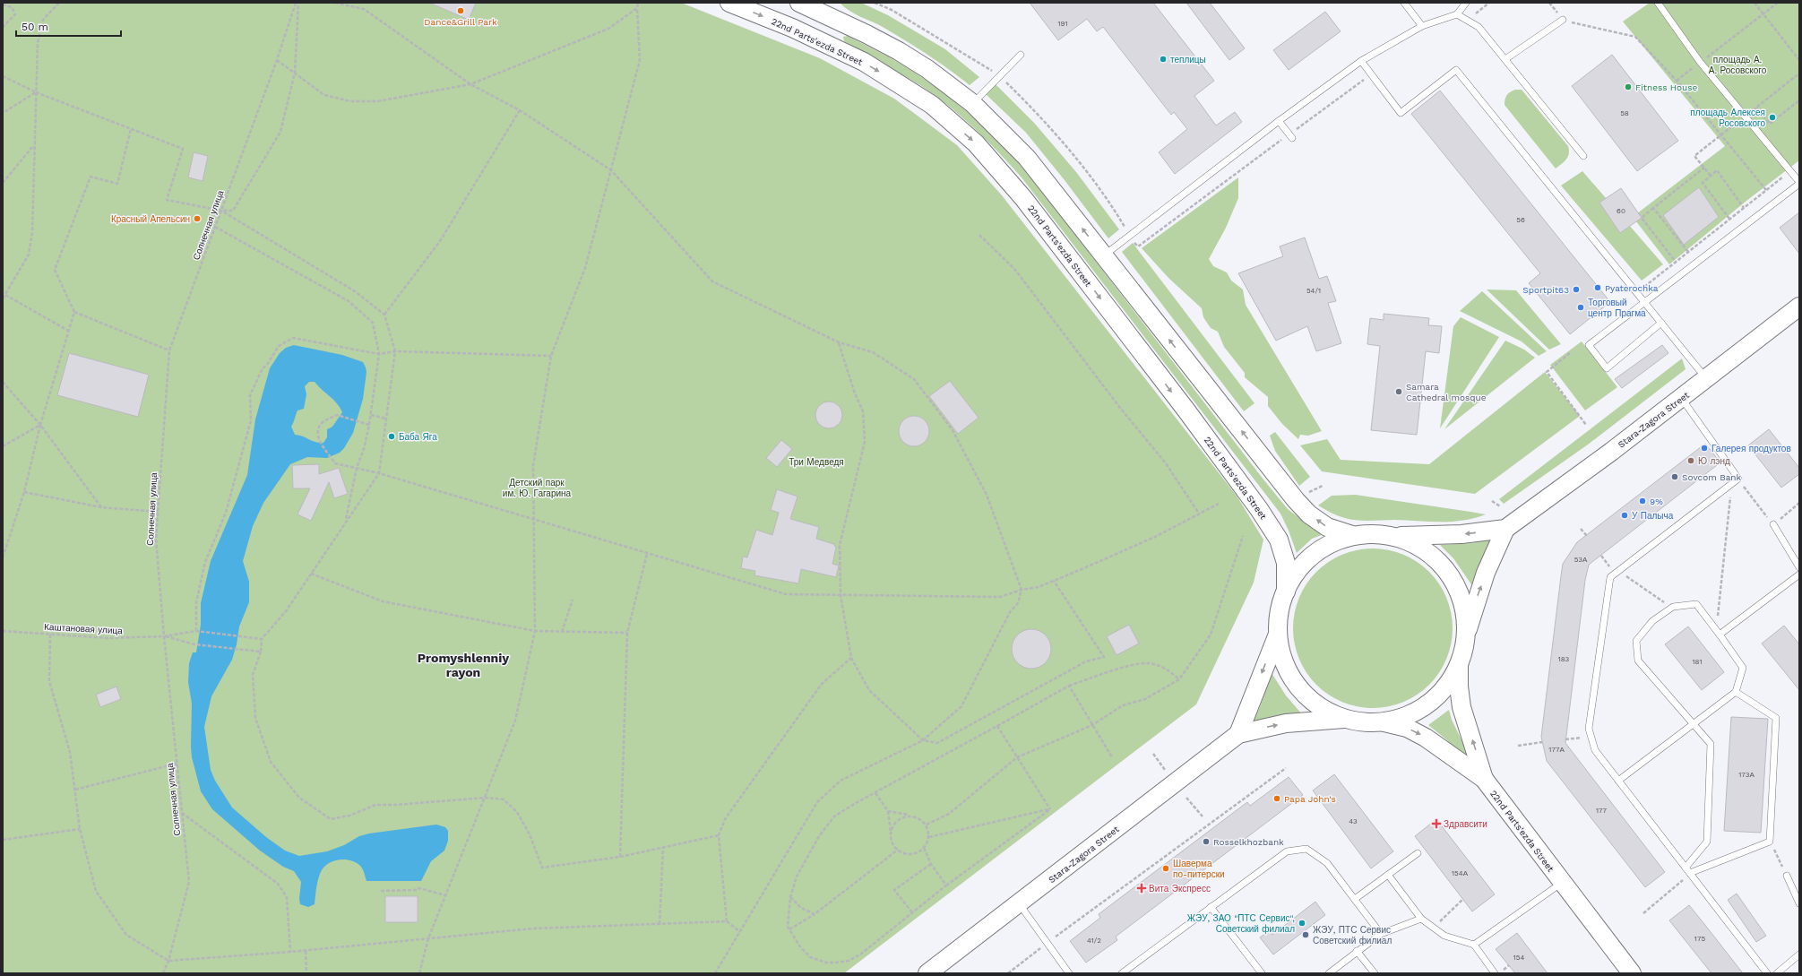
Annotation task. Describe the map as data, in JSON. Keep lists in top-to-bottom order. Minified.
{"streets":{"street":["22nd Parts'ezda Street","Stara-Zagora Street"],"path":["Солнечная улица","Каштановая улица"]},"crossings":[["Солнечная улица","Каштановая улица"]],"districts":["Promyshlenniy rayon"],"parks":["площадь А. А. Росовского","Три Медведя","Детский парк им. Ю. Гагарина"],"places":{"other":["Dance&Grill Park","теплицы","Fitness House","площадь Алексея Росовского","Красный Апельсин","Pyaterochka","Sportpit63","Торговый центр Прагма","Samara Cathedral mosque","Баба Яга","Галерея продуктов","Ю лэнд","Sovcom Bank","9%","У Палыча","Papa John's","Rosselkhozbank","Шаверма по-питерски","ЖЭУ, ЗАО \"ПТС Сервис\", Советский филиал","ЖЭУ, ПТС Сервис Советский филиал"],"health":["Здравсити","Вита Экспресс"]},"house_numbers":["191","58","60","56","54/1","53А","183","181","177А","173А","177","43","154А","175","41/2","154"],"scale_bar":"50 m"}
